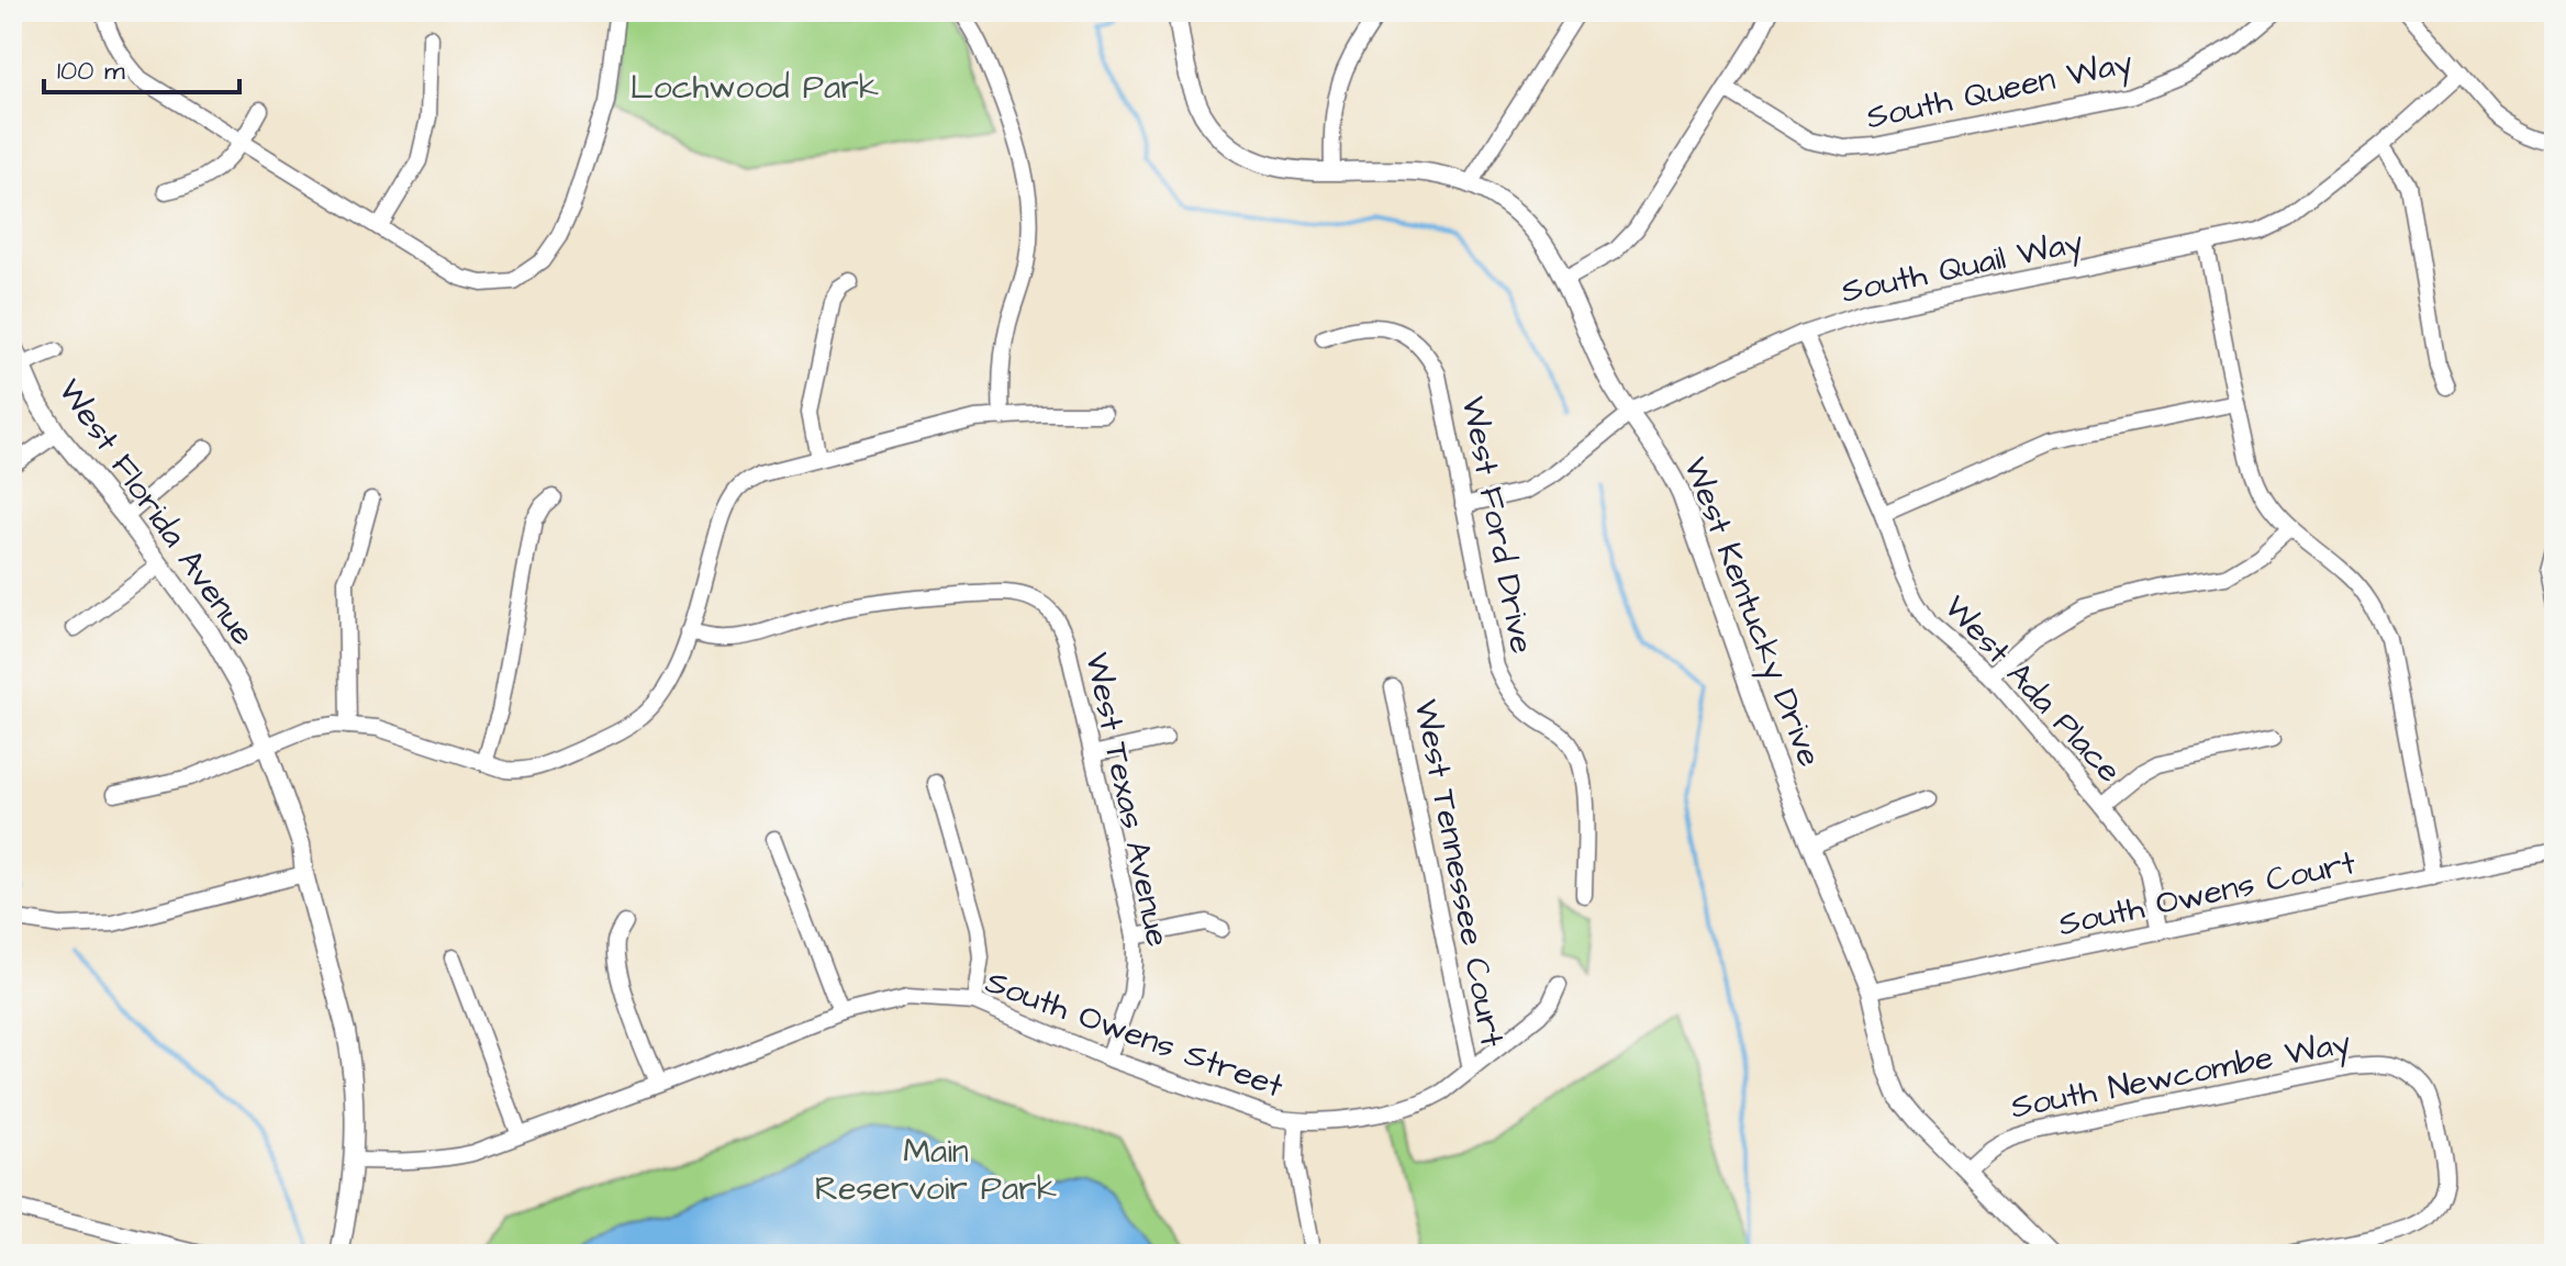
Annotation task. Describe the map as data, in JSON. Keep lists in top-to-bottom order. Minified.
{"streets":{"street":["South Queen Way","South Quail Way","West Florida Avenue","West Ford Drive","West Kentucky Drive","West Ada Place","West Texas Avenue","West Tennessee Court","South Owens Court","South Owens Street","South Newcombe Way"]},"crossings":[["South Quail Way","West Ford Drive"],["South Quail Way","West Kentucky Drive"],["South Quail Way","West Ada Place"],["West Florida Avenue","South Owens Street"],["West Kentucky Drive","South Owens Court"],["West Kentucky Drive","South Newcombe Way"],["West Ada Place","South Owens Court"],["West Texas Avenue","South Owens Street"],["West Tennessee Court","South Owens Street"]],"parks":["Lochwood Park","Main Reservoir Park"],"scale_bar":"100 m"}
